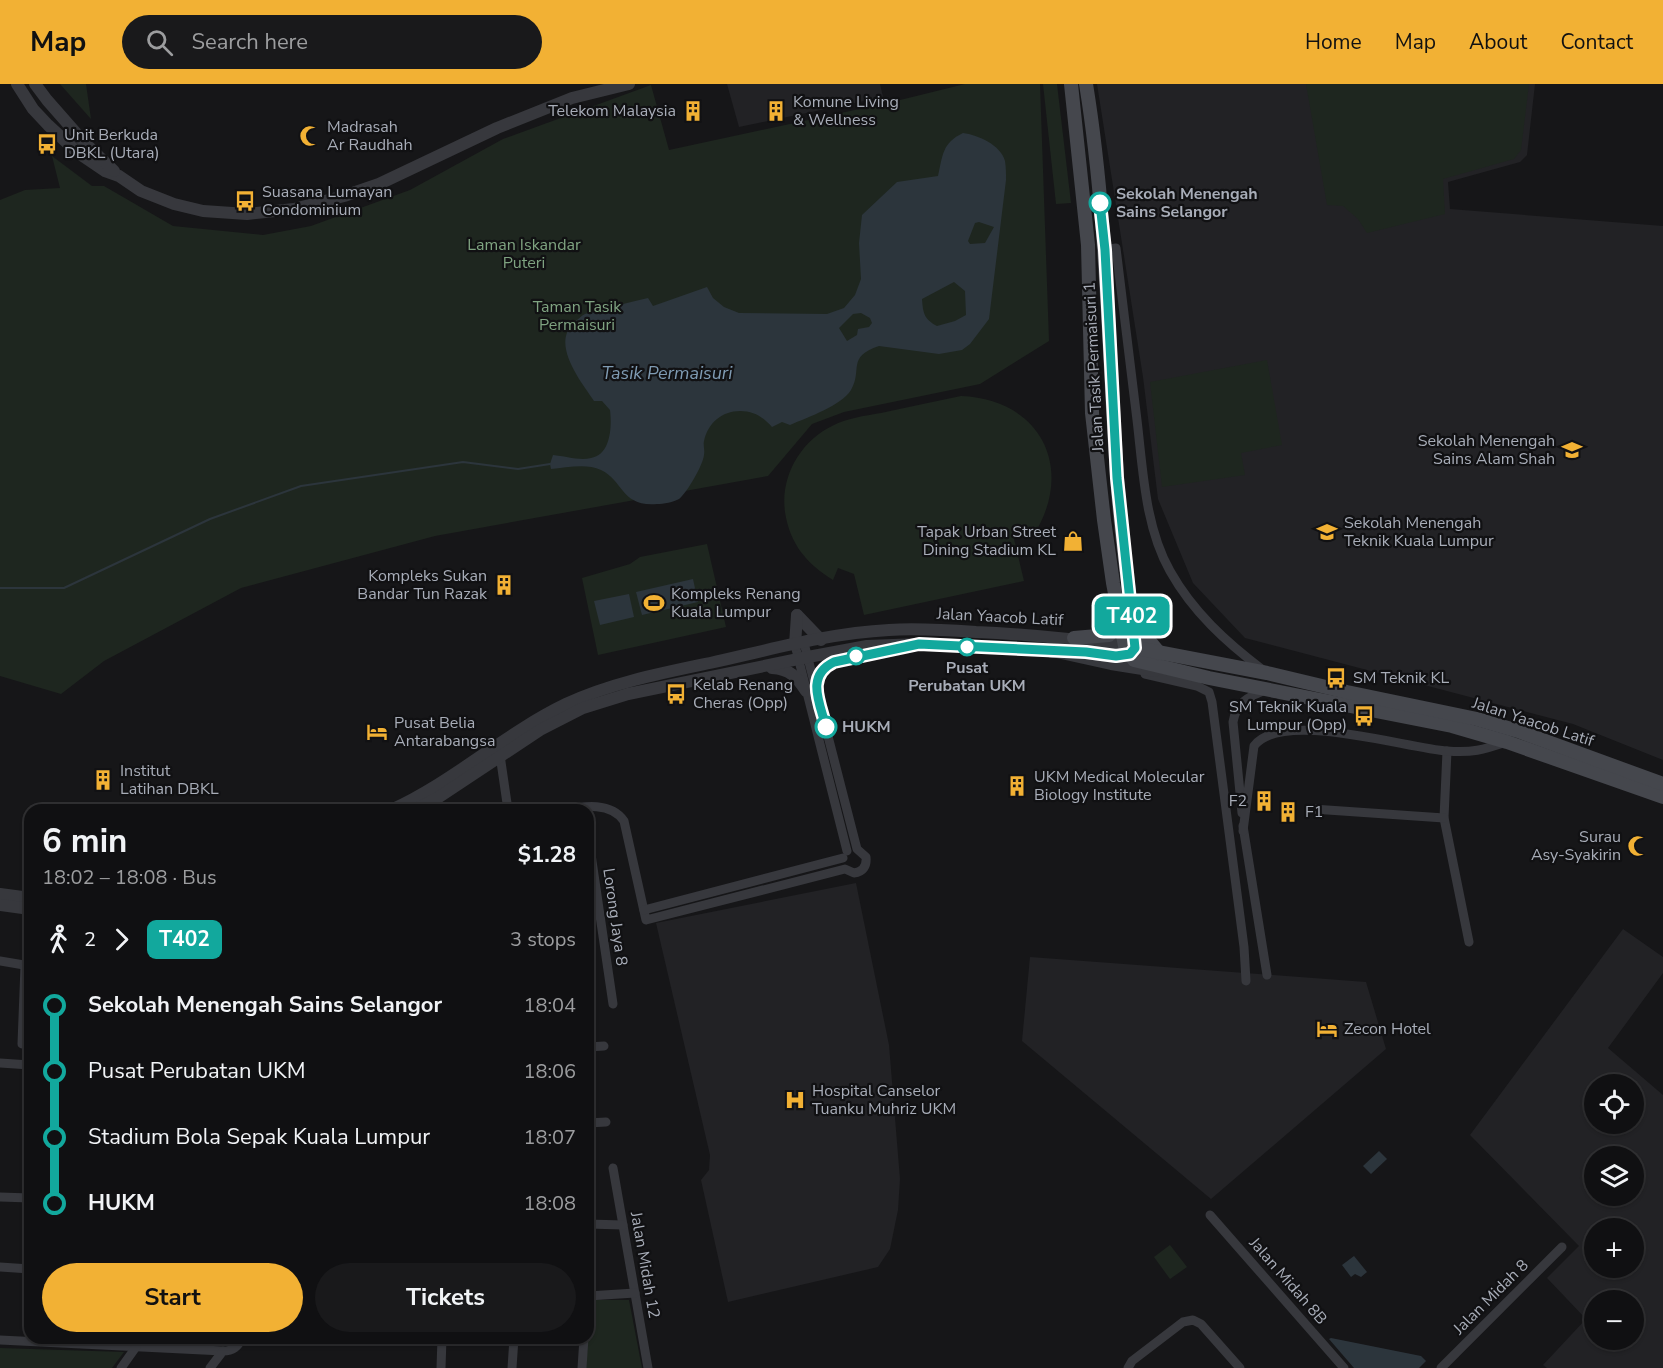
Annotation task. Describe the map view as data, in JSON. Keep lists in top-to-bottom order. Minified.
{"streets":{"main road":["Jalan Tasik Permaisuri 1","Jalan Yaacob Latif"],"street":["Lorong Jaya 8","Jalan Midah 12","Jalan Midah 8B","Jalan Midah 8"]},"crossings":[["Jalan Tasik Permaisuri 1","Jalan Yaacob Latif"]],"water":["Tasik Permaisuri"],"parks":["Laman Iskandar Puteri","Taman Tasik Permaisuri"],"places":{"building":["Telekom Malaysia","Komune Living & Wellness","Kompleks Sukan Bandar Tun Razak","Institut Latihan DBKL","UKM Medical Molecular Biology Institute","F2","F1"],"mosque":["Madrasah Ar Raudhah","Surau Asy-Syakirin"],"bus stop":["Unit Berkuda DBKL (Utara)","Suasana Lumayan Condominium","SM Teknik KL","Kelab Renang Cheras (Opp)","SM Teknik Kuala Lumpur (Opp)"],"other":["Sekolah Menengah Sains Selangor","Pusat Perubatan UKM","HUKM"],"school or university":["Sekolah Menengah Sains Alam Shah","Sekolah Menengah Teknik Kuala Lumpur"],"shop":["Tapak Urban Street Dining Stadium KL"],"sports":["Kompleks Renang Kuala Lumpur"],"hotel":["Pusat Belia Antarabangsa","Zecon Hotel"],"hospital":["Hospital Canselor Tuanku Muhriz UKM"]},"lines":["bus line T402"],"page":{"header":"Map","search":"Search here","nav":["Home","Map","About","Contact"],"on_map":"T402","heading":["6 min","18:02 – 18:08 · Bus","$1.28"],"legs":["2","T402","3 stops"],"list":[{"name":"Sekolah Menengah Sains Selangor","value":"18:04"},{"name":"Pusat Perubatan UKM","value":"18:06"},{"name":"Stadium Bola Sepak Kuala Lumpur","value":"18:07"},{"name":"HUKM","value":"18:08"}],"map_buttons":["+","−"],"buttons":["Start","Tickets"]}}
